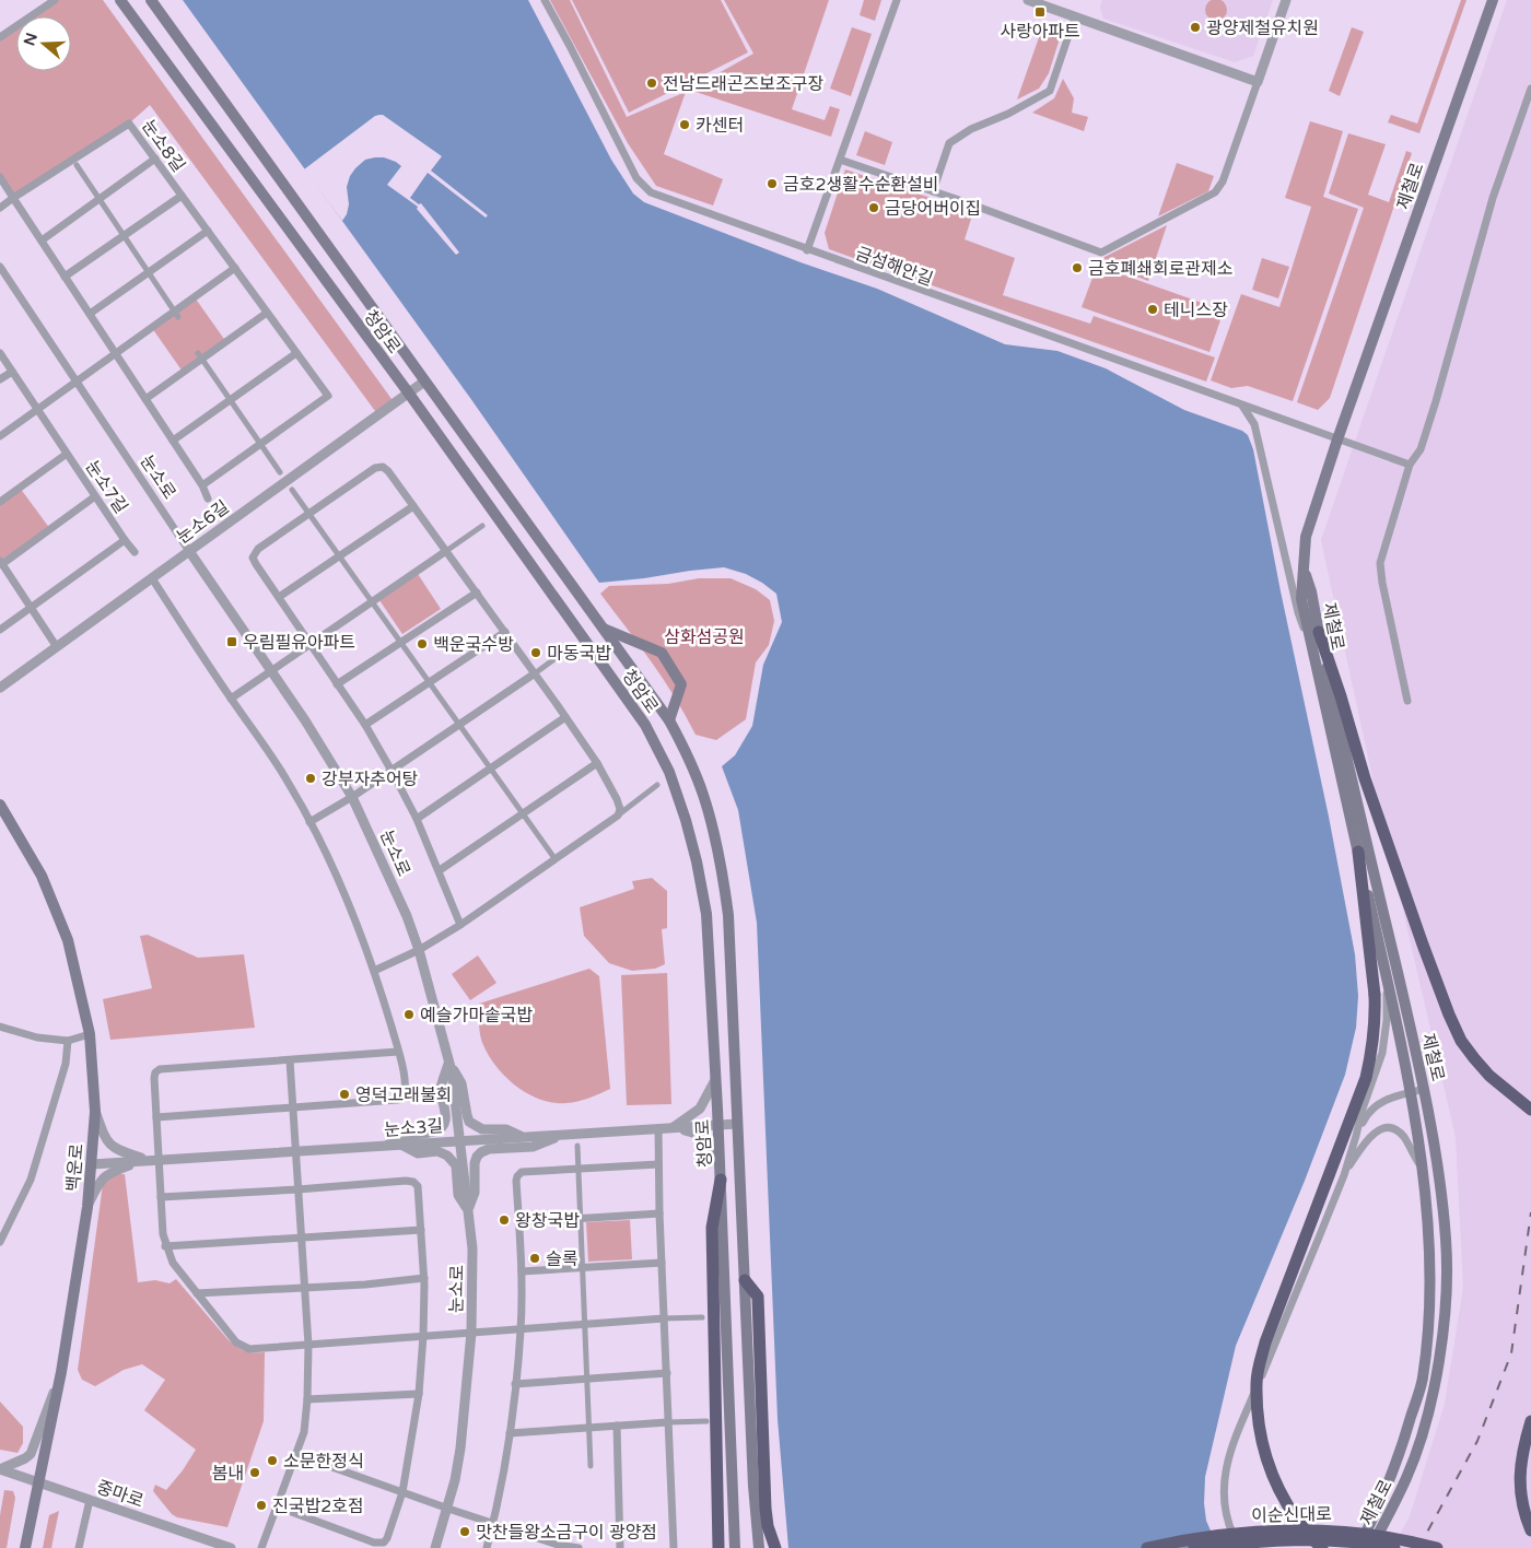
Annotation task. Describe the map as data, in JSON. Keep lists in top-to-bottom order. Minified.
{"streets":{"highway":["이순신대로"],"main road":["제철로","청암로","백운로"],"street":["눈소8길","금섬해안길","눈소로","눈소7길","눈소6길","눈소3길","중마로"]},"crossings":[["제철로","금섬해안길"],["청암로","눈소6길"],["청암로","눈소3길"],["눈소로","눈소6길"],["눈소로","눈소3길"],["눈소3길","백운로"],["백운로","중마로"]],"parks":["삼화섬공원"],"places":{"transit":["사랑아파트","우림필유아파트"],"other":["광양제철유치원","전남드래곤즈보조구장","카센터","금호2생활수순환설비","금당어버이집","금호폐쇄회로관제소","테니스장","백운국수방","마동국밥","강부자추어탕","예슬가마솥국밥","영덕고래불회","왕창국밥","슬록","소문한정식","봄내","진국밥2호점","맛찬들왕소금구이 광양점"]},"north":"left"}
